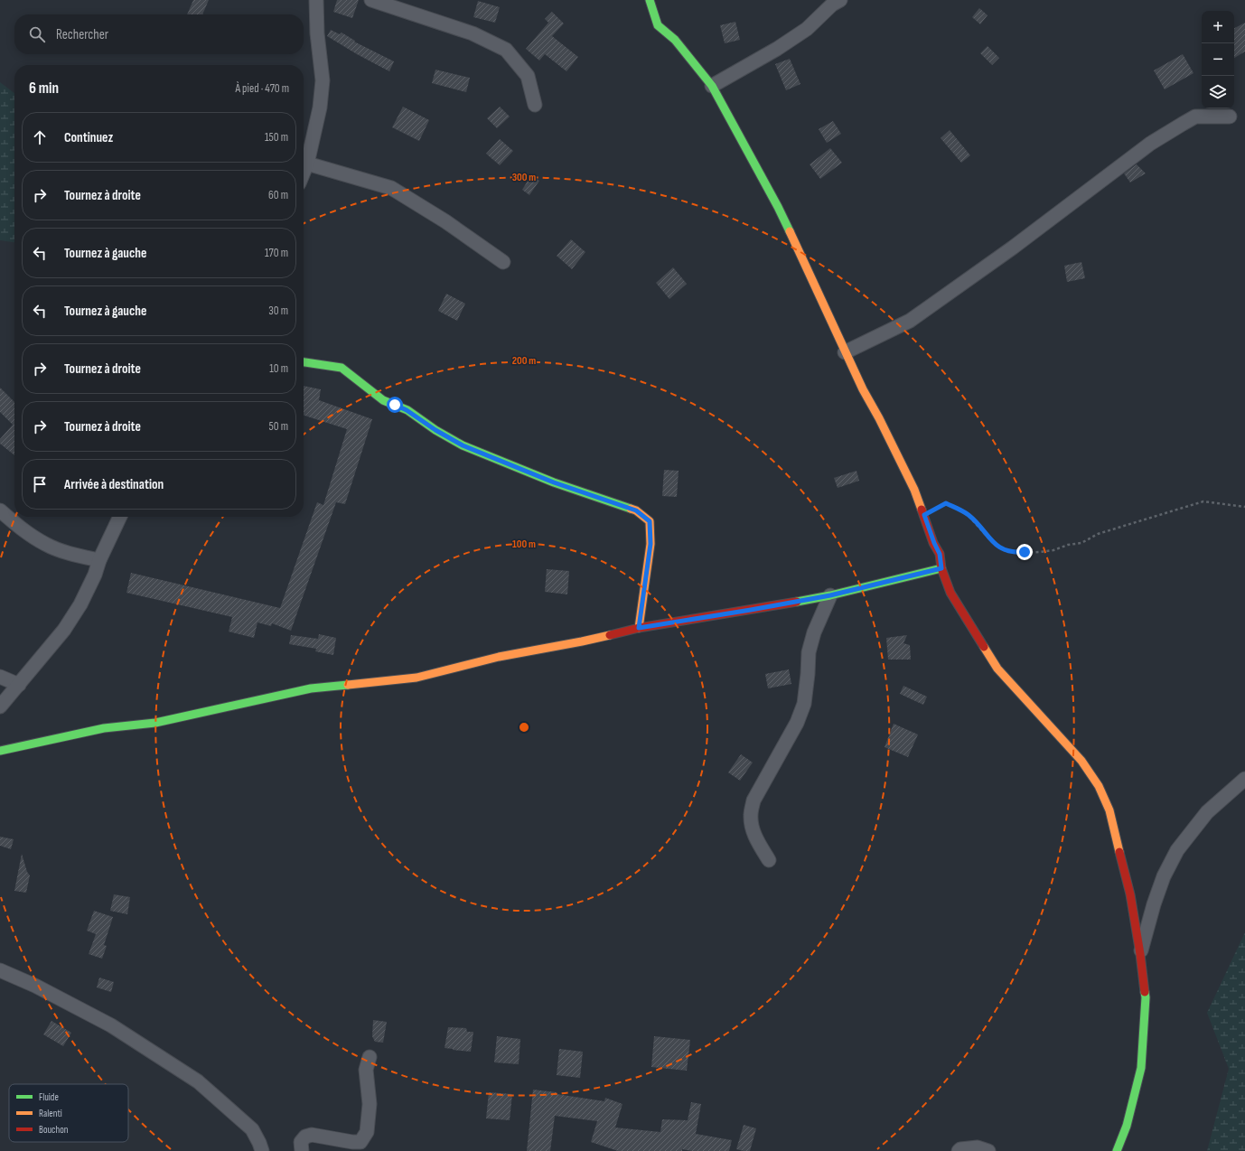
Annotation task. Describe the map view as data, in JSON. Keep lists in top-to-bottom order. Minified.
{"legend":["Fluide","Ralenti","Bouchon"],"page":{"map_buttons":["+","−"],"search":"Rechercher","heading":["6 min","À pied · 470 m"],"list":[["Continuez","150 m"],["Tournez à droite","60 m"],["Tournez à gauche","170 m"],["Tournez à gauche","30 m"],["Tournez à droite","10 m"],["Tournez à droite","50 m"],"Arrivée à destination"]},"rings":["300 m","200 m","100 m"]}
